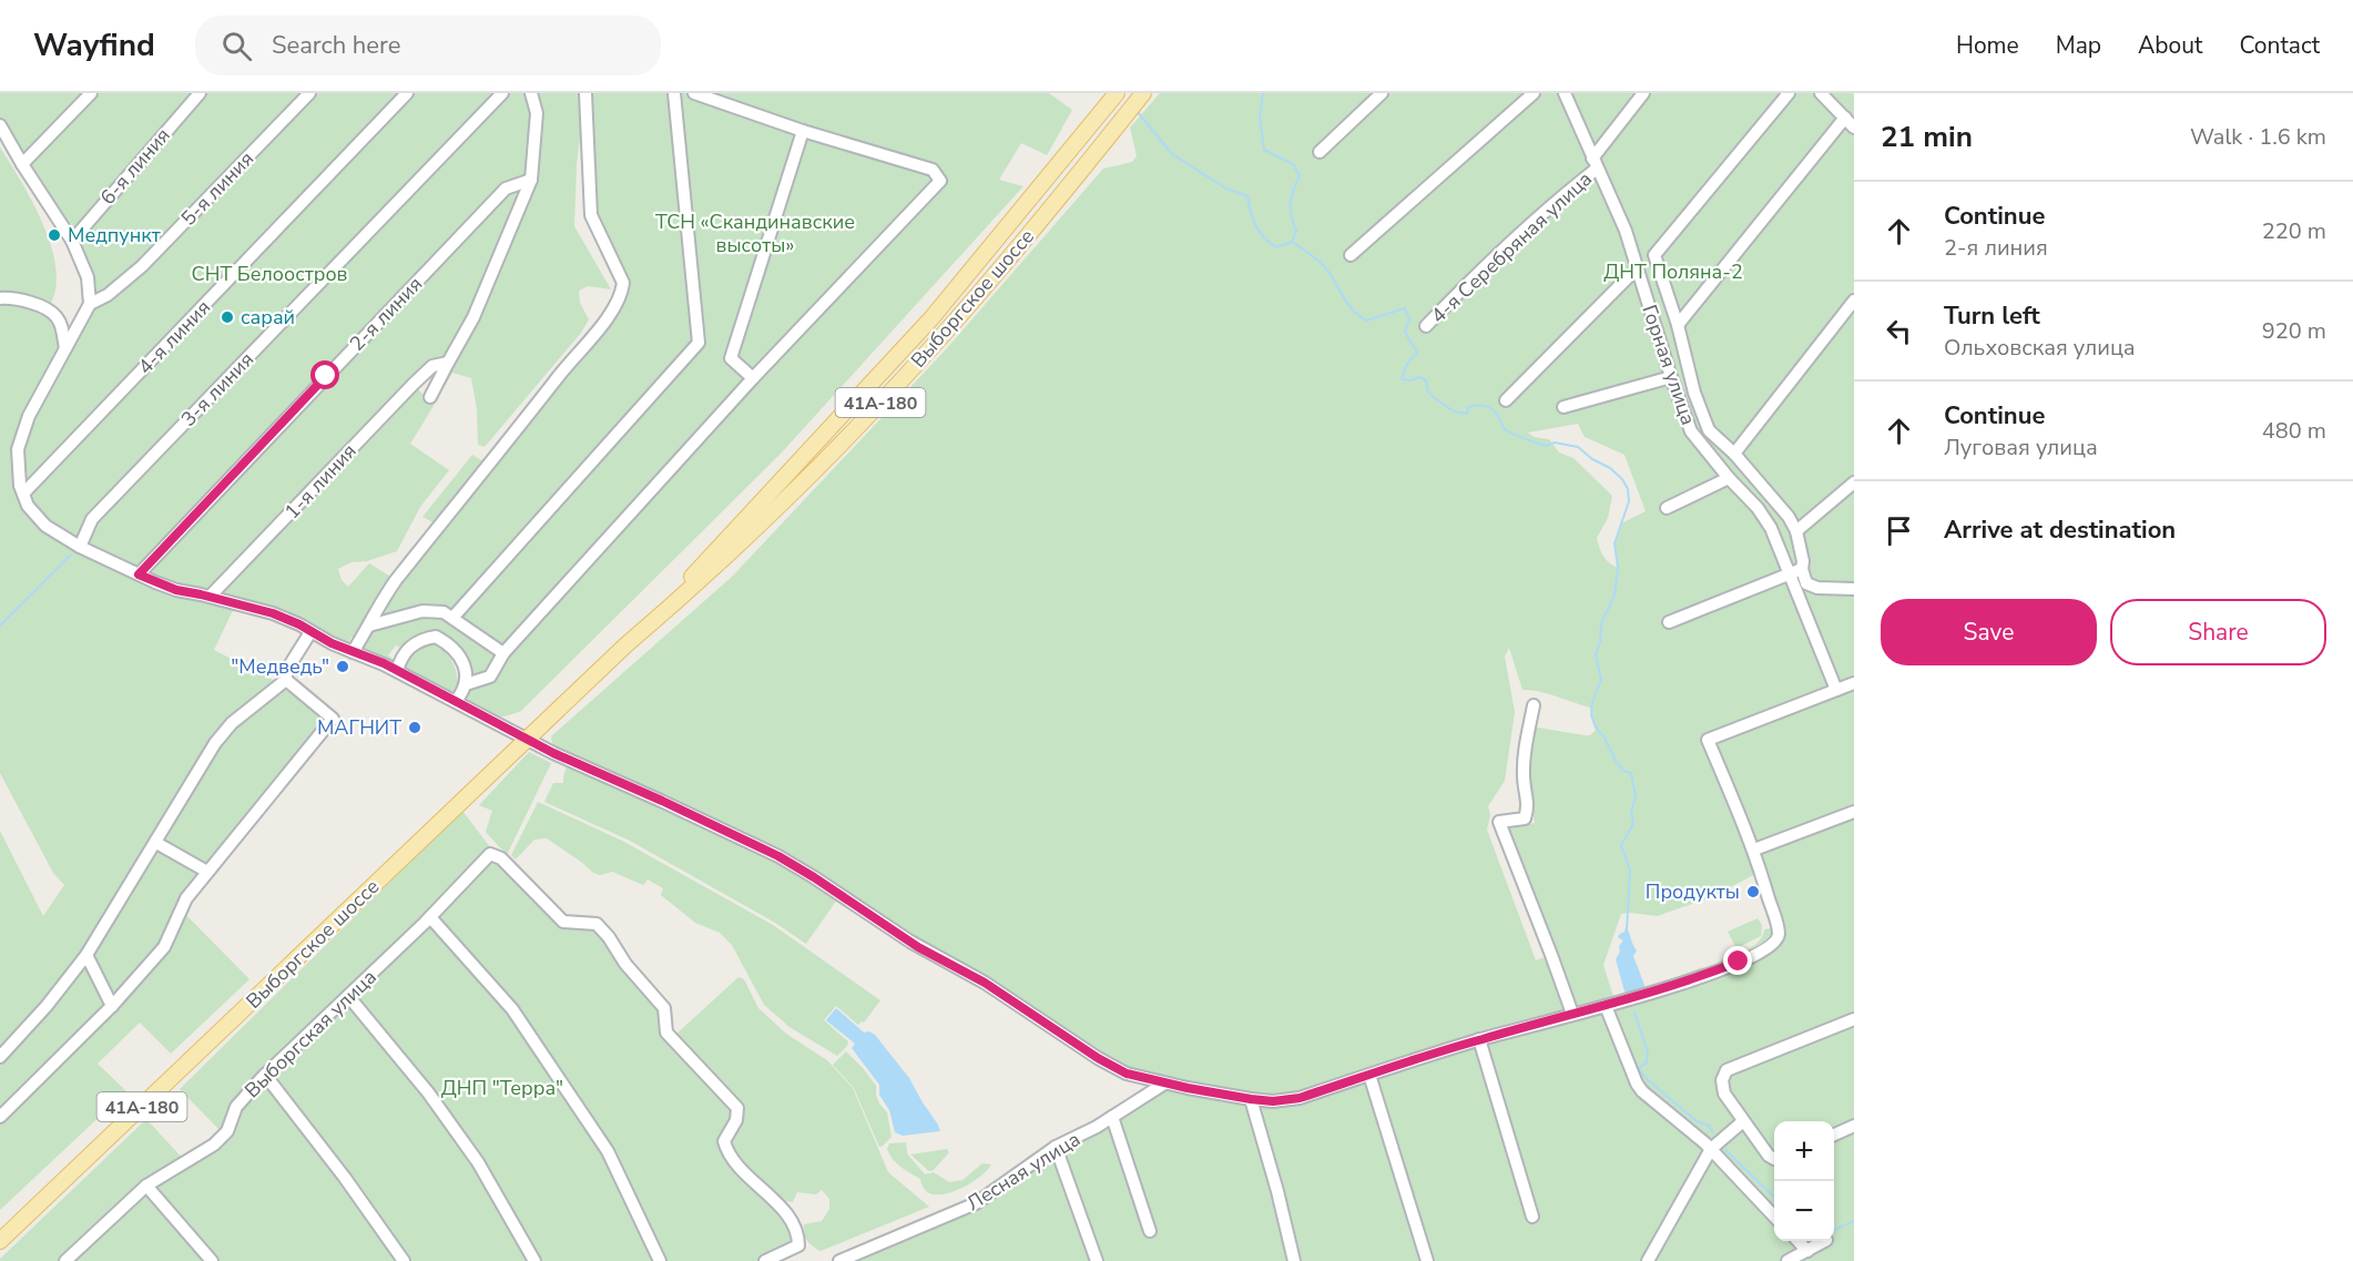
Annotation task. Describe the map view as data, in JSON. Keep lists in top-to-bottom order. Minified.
{"streets":{"main road":["Выборгское шоссе","41А-180"],"street":["6-я линия","5-я линия","4-я Серебряная улица","2-я линия","4-я линия","Горная улица","3-я линия","1-я линия","Выборгская улица","Лесная улица"]},"crossings":[["4-я Серебряная улица","Горная улица"]],"parks":["ТСН «Скандинавские высоты»","ДНТ Поляна-2","СНТ Белоостров","ДНП \"Терра\""],"places":["Медпункт","сарай","\"Медведь\"","МАГНИТ","Продукты"],"page":{"header":"Wayfind","search":"Search here","nav":["Home","Map","About","Contact"],"heading":["21 min","Walk · 1.6 km"],"list":[["Continue","2-я линия","220 m"],["Turn left","Ольховская улица","920 m"],["Continue","Луговая улица","480 m"],"Arrive at destination"],"buttons":["Save","Share"],"map_buttons":["+","−"]}}
